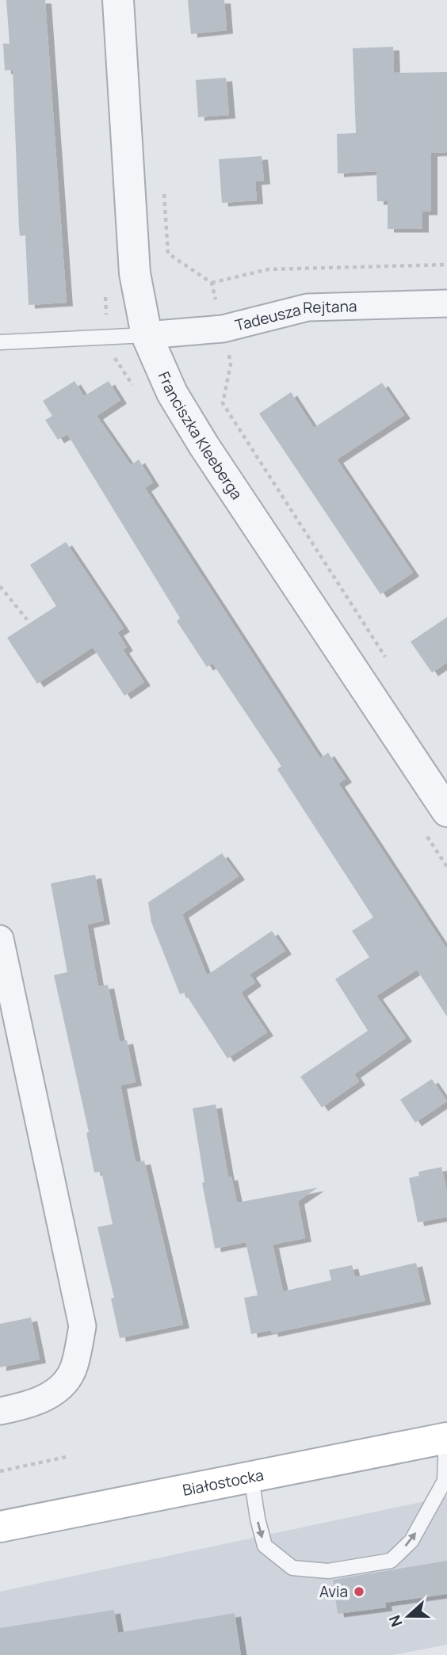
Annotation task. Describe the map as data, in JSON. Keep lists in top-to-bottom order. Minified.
{"streets":{"main road":["Białostocka"],"street":["Tadeusza Rejtana","Franciszka Kleeberga"]},"crossings":[["Tadeusza Rejtana","Franciszka Kleeberga"]],"places":["Avia"],"north":"left"}
